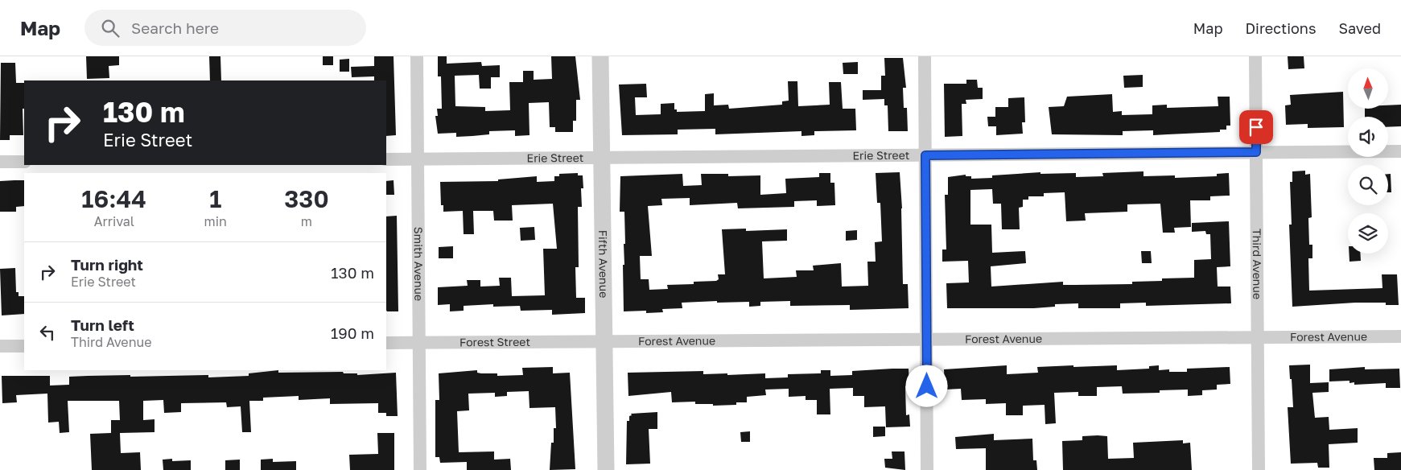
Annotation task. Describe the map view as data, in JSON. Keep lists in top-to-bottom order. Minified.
{"streets":{"street":["Erie Street","Smith Avenue","Fifth Avenue","Third Avenue","Forest Avenue","Forest Street"]},"crossings":[["Erie Street","Smith Avenue"],["Erie Street","Fifth Avenue"],["Erie Street","Third Avenue"],["Smith Avenue","Forest Street"],["Fifth Avenue","Forest Avenue"],["Fifth Avenue","Forest Street"],["Third Avenue","Forest Avenue"],["Forest Avenue","Forest Street"]],"north":"top","page":{"header":"Map","search":"Search here","nav":["Map","Directions","Saved"],"turn":["130 m","Erie Street"],"eta":["16:44","Arrival","1","min","330","m"],"list":[{"name":"Turn right","note":"Erie Street","value":"130 m"},{"name":"Turn left","note":"Third Avenue","value":"190 m"}]}}
